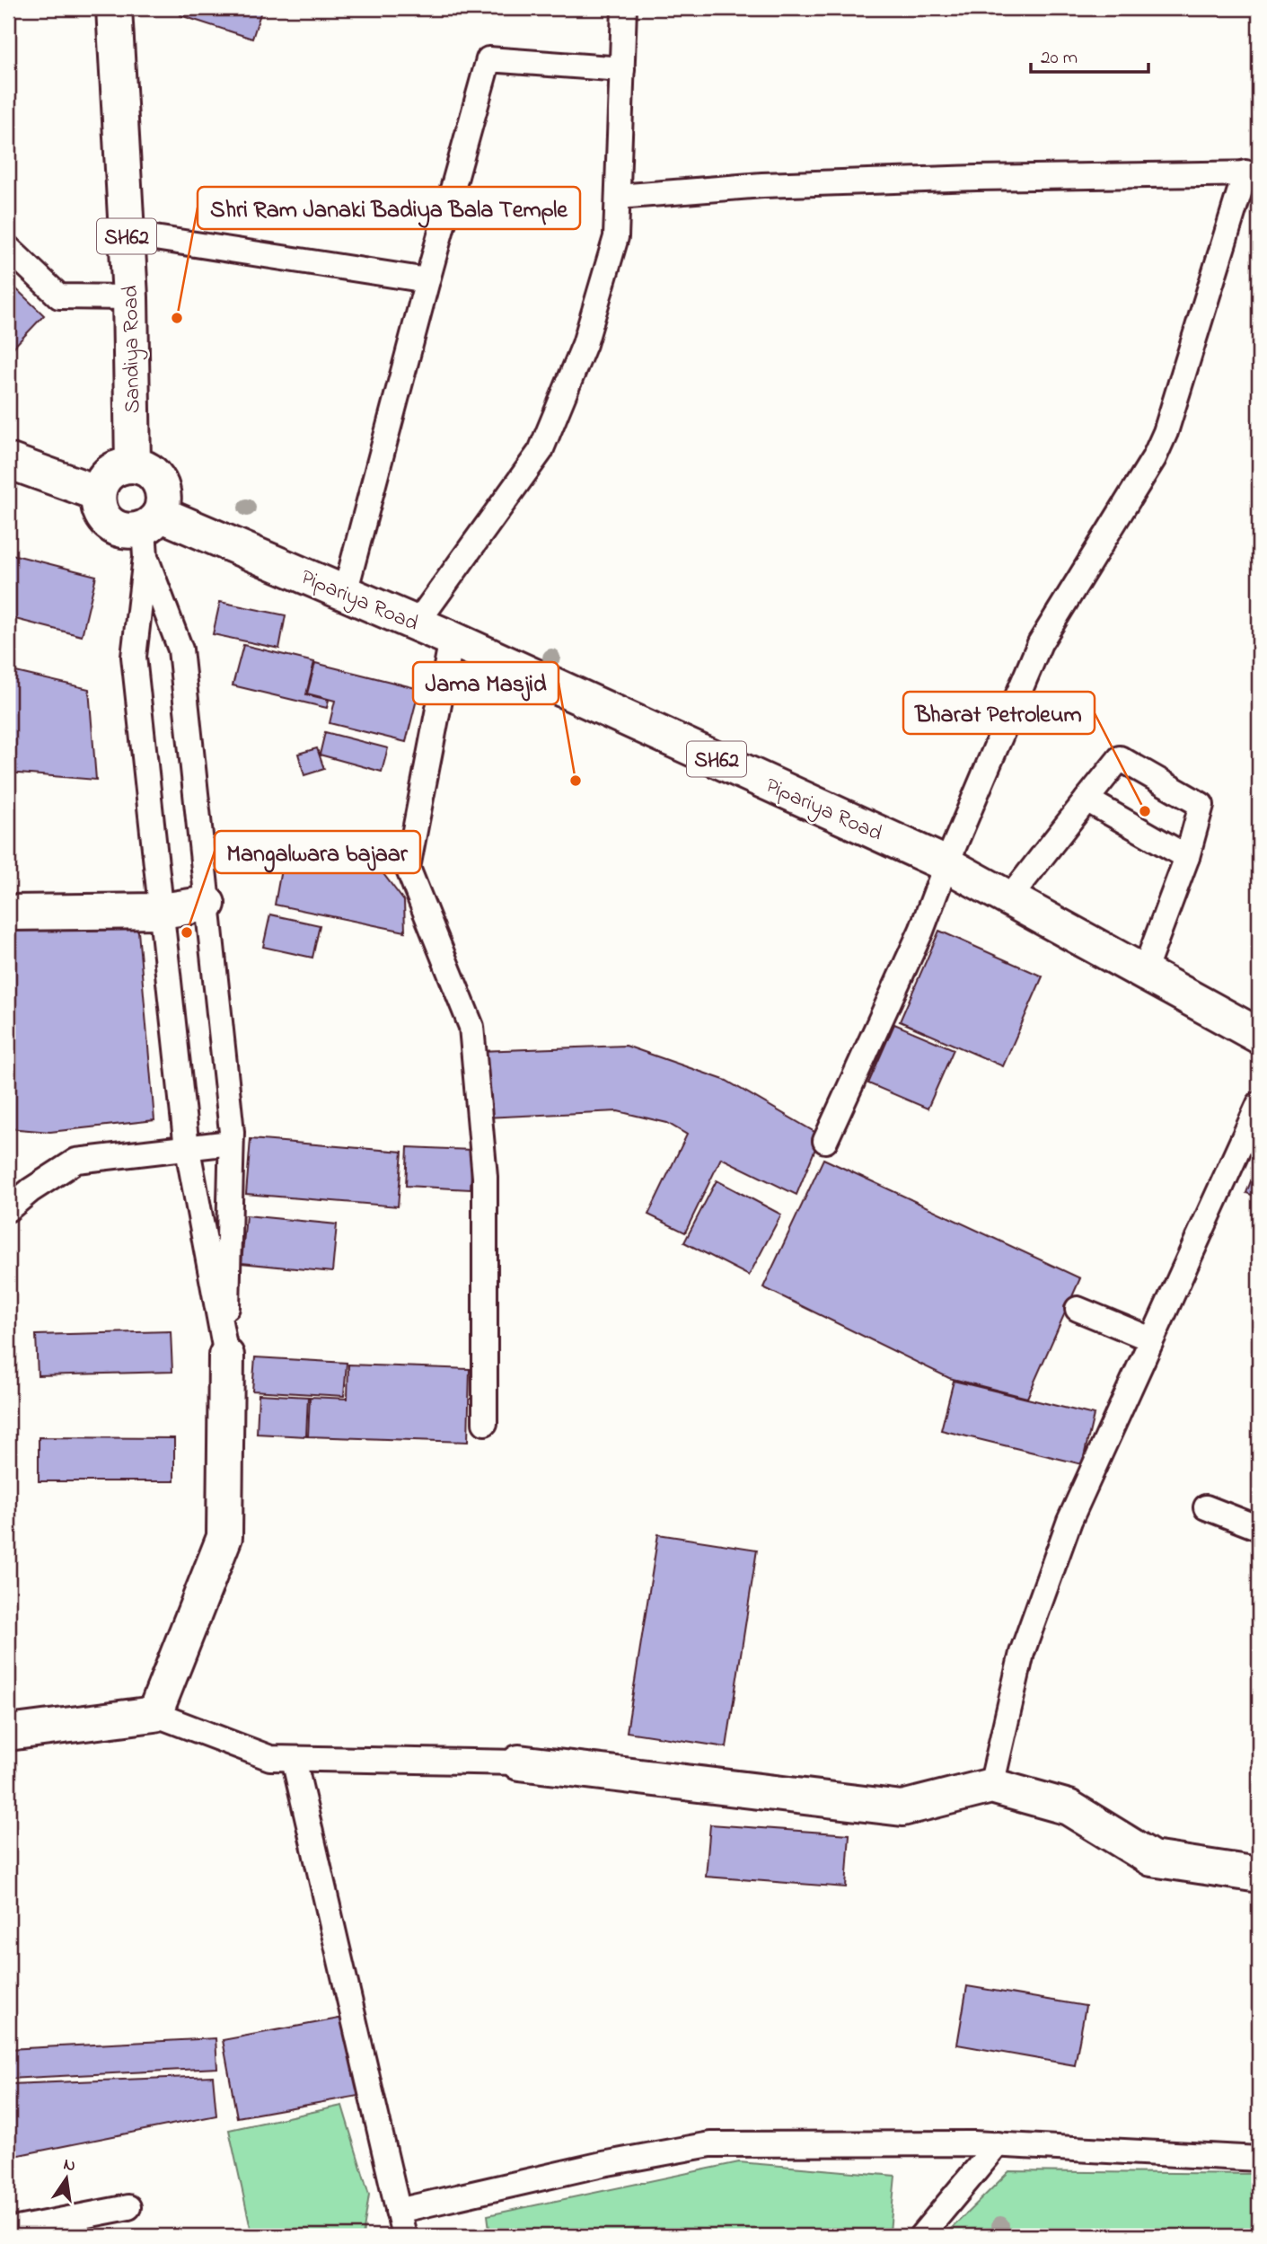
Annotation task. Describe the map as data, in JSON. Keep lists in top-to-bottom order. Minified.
{"streets":{"main road":["SH62","Sandiya Road","Pipariya Road"]},"crossings":[["Sandiya Road","Pipariya Road"]],"places":["Shri Ram Janaki Badiya Bala Temple","Jama Masjid","Bharat Petroleum","Mangalwara bajaar"],"scale_bar":"20 m","north":"top"}
